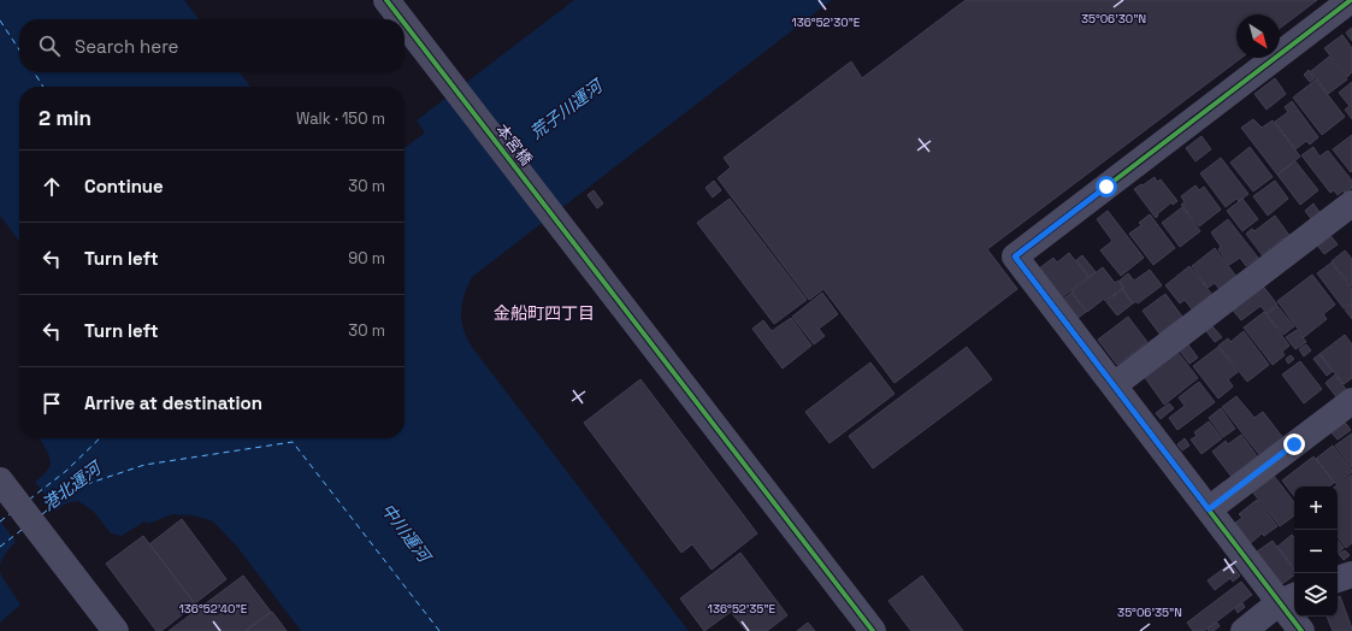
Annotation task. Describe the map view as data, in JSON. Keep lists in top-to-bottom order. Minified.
{"streets":{"street":["本宮橋"]},"districts":["金船町四丁目"],"water":["荒子川運河","港北運河","中川運河"],"north":"bottom right","page":{"search":"Search here","heading":["2 min","Walk · 150 m"],"list":[["Continue","30 m"],["Turn left","90 m"],["Turn left","30 m"],"Arrive at destination"],"map_buttons":["+","−"]},"coordinates":["35°06'30\"N","136°52'30\"E","136°52'40\"E","136°52'35\"E","35°06'35\"N"]}
